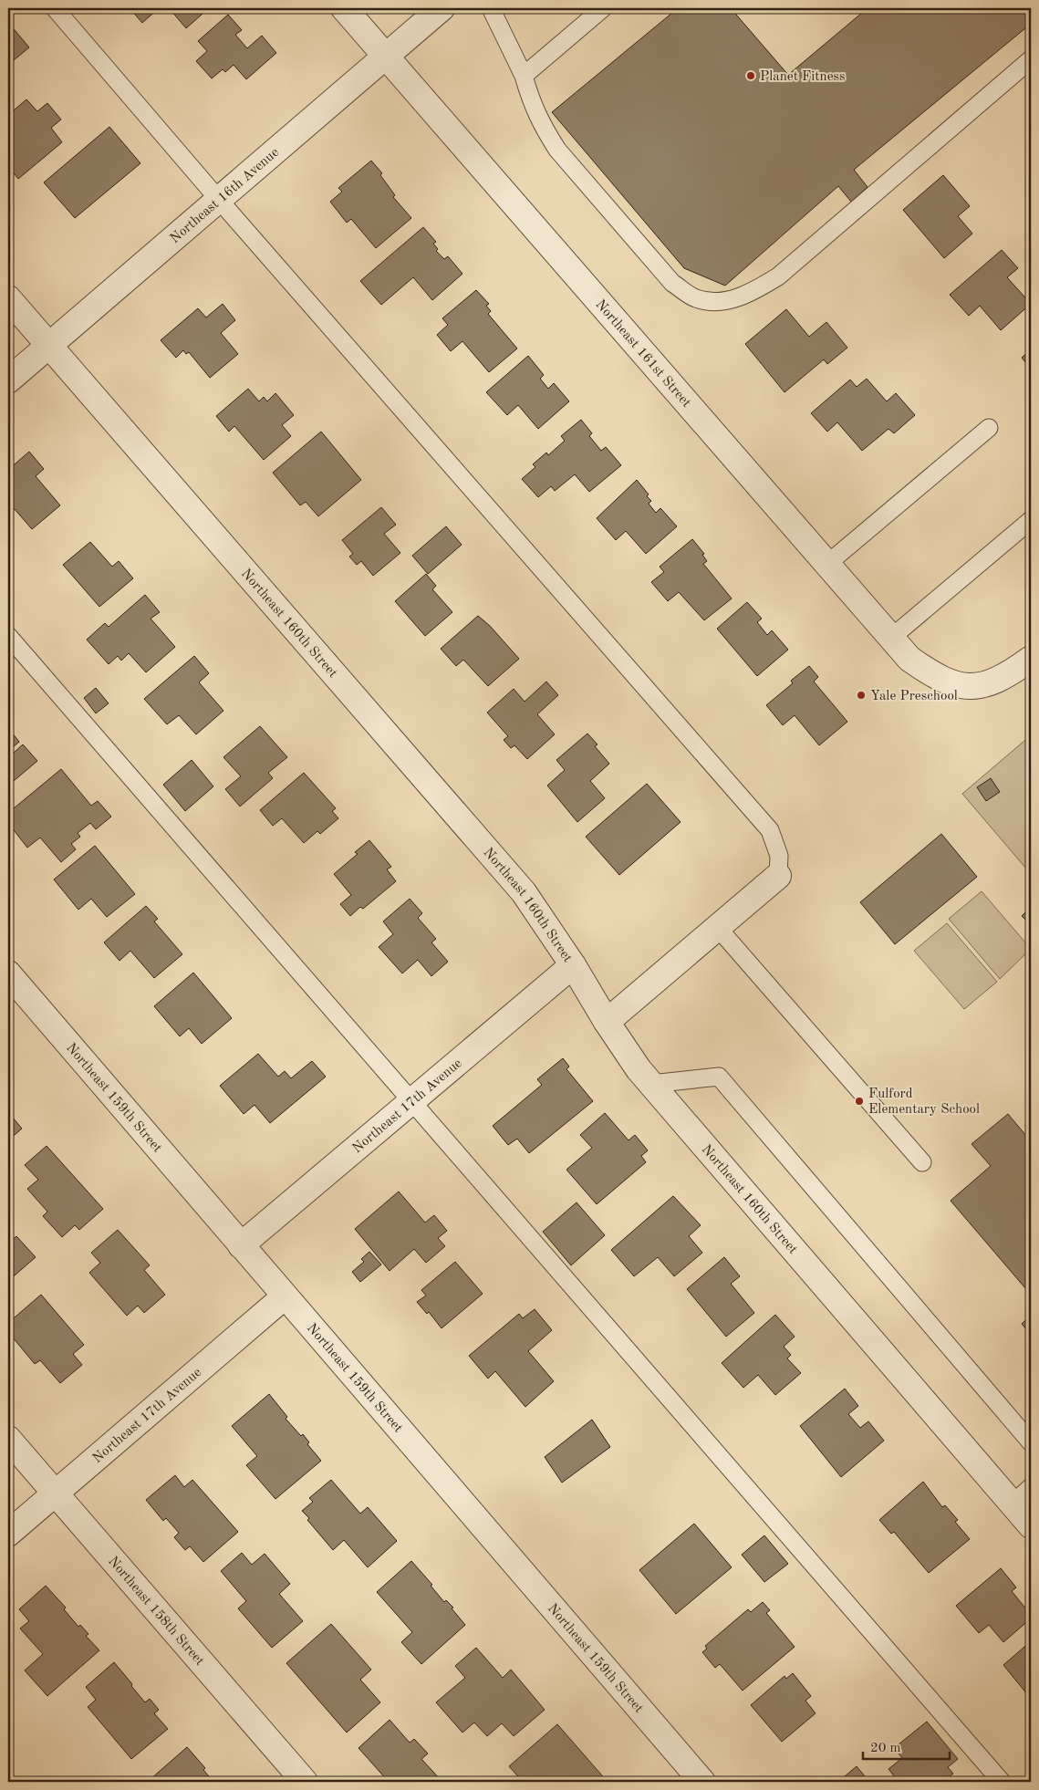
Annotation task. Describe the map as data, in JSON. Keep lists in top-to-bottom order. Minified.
{"streets":{"street":["Northeast 16th Avenue","Northeast 161st Street","Northeast 160th Street","Northeast 159th Street","Northeast 17th Avenue","Northeast 158th Street"]},"crossings":[["Northeast 16th Avenue","Northeast 161st Street"],["Northeast 16th Avenue","Northeast 160th Street"],["Northeast 160th Street","Northeast 17th Avenue"],["Northeast 159th Street","Northeast 17th Avenue"],["Northeast 17th Avenue","Northeast 158th Street"]],"places":["Planet Fitness","Yale Preschool","Fulford Elementary School"],"scale_bar":"20 m"}
